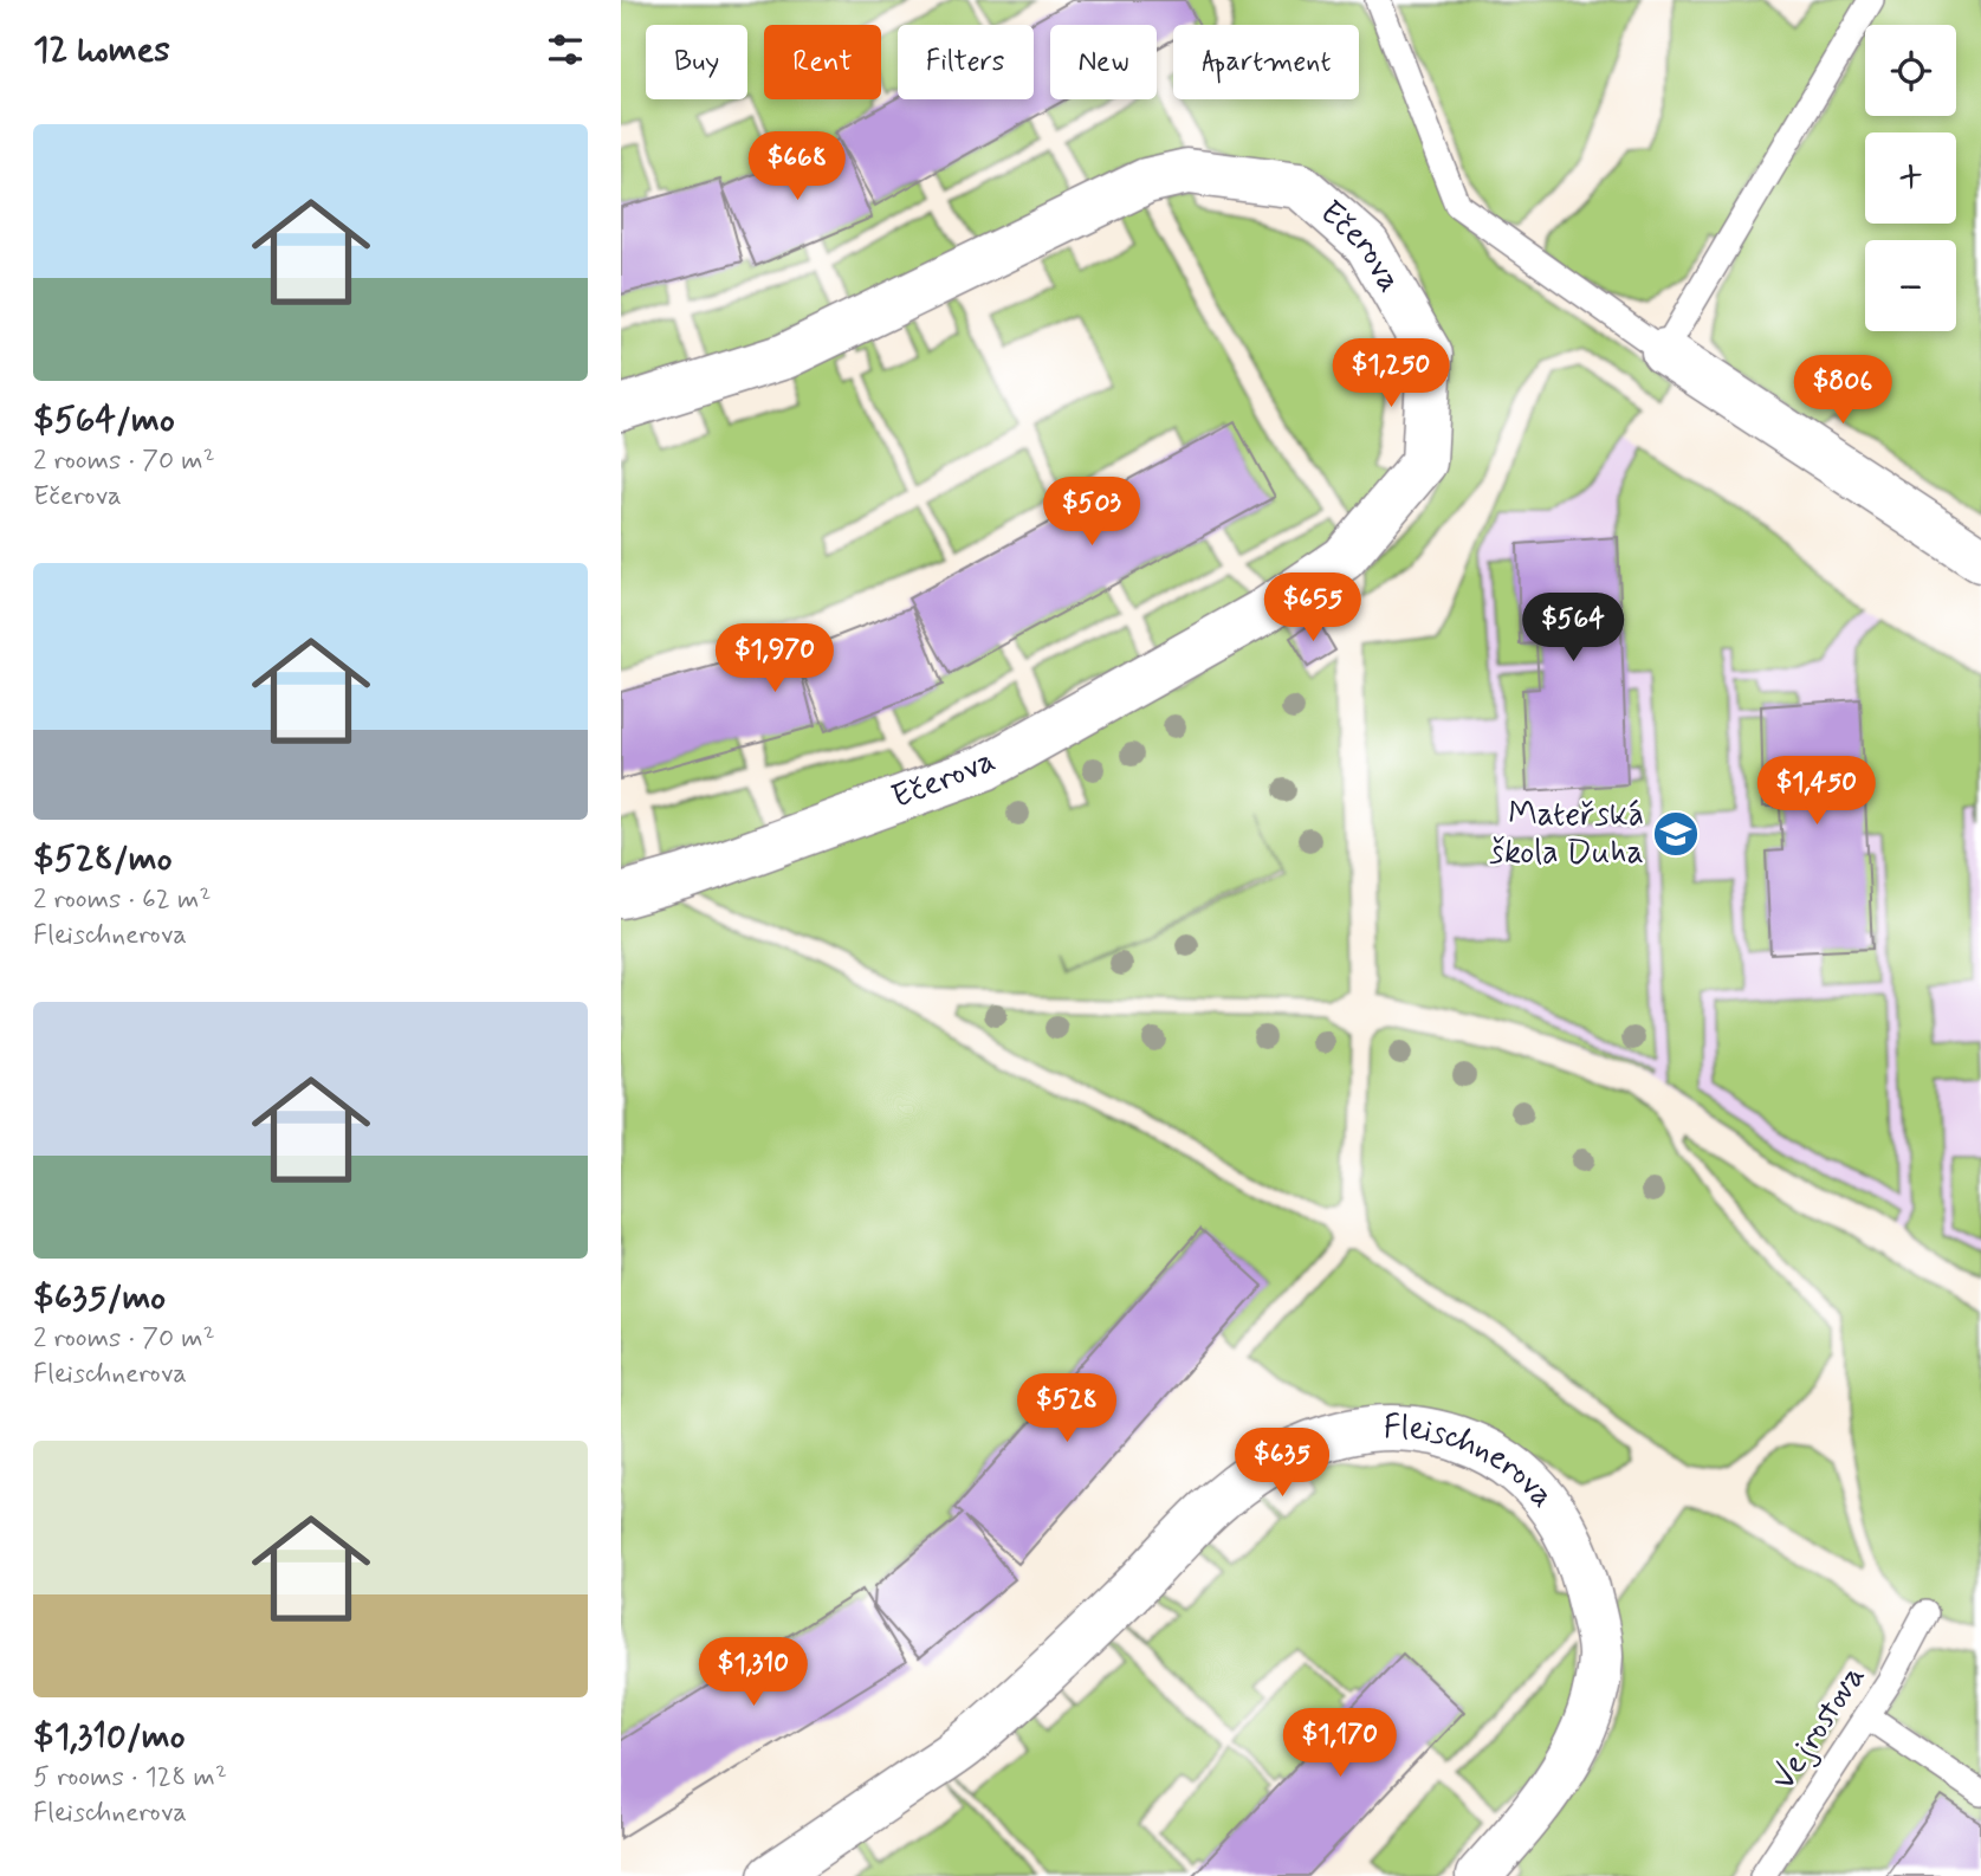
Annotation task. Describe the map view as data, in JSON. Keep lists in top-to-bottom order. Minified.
{"streets":{"street":["Ečerova","Fleischnerova"],"lane":["Vejrostova"]},"places":{"school or university":["Mateřská škola Duha"]},"page":{"heading":"12 homes","map_buttons":["+","−"],"chip":["Buy","Rent","Filters","New","Apartment"],"list":[{"name":"$564/mo","note":"2 rooms · 70 m² · Ečerova"},{"name":"$528/mo","note":"2 rooms · 62 m² · Fleischnerova"},{"name":"$635/mo","note":"2 rooms · 70 m² · Fleischnerova"},{"name":"$1,310/mo","note":"5 rooms · 128 m² · Fleischnerova"}],"price":["$668","$1,250","$806","$503","$655","$564","$1,970","$1,450","$528","$635","$1,310","$1,170"]}}
